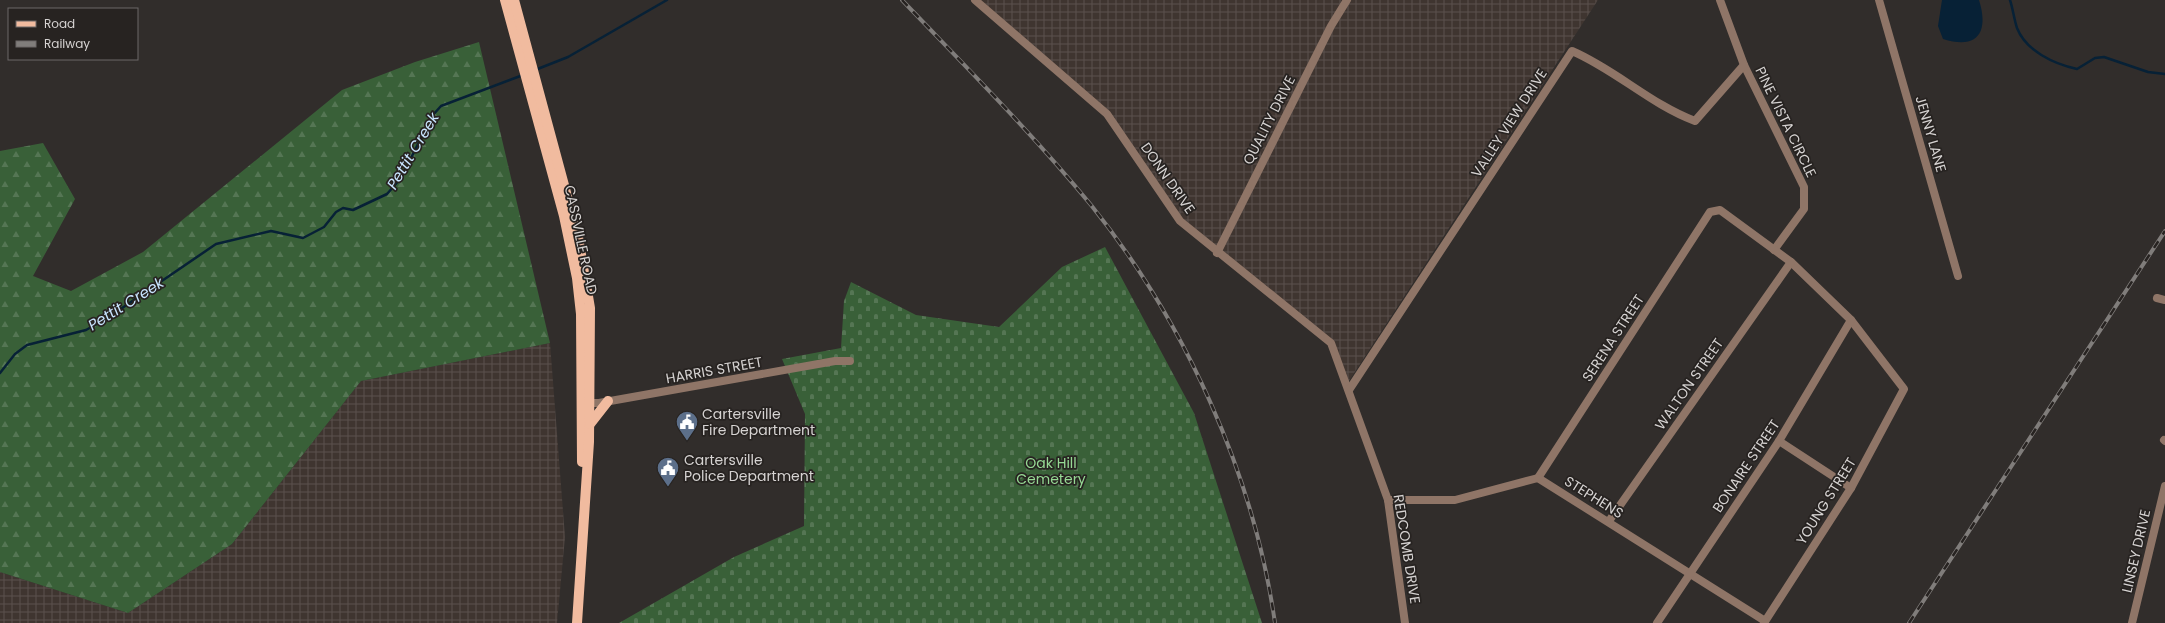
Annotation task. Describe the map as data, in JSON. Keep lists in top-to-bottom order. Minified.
{"streets":{"main road":["CASSVILLE ROAD"],"street":["QUALITY DRIVE","PINE VISTA CIRCLE","VALLEY VIEW DRIVE","JENNY LANE","DONN DRIVE","SERENA STREET","HARRIS STREET","WALTON STREET","BONAIRE STREET","STEPHENS","YOUNG STREET","REDCOMB DRIVE","LINSEY DRIVE"]},"crossings":[["QUALITY DRIVE","DONN DRIVE"],["PINE VISTA CIRCLE","VALLEY VIEW DRIVE"],["PINE VISTA CIRCLE","SERENA STREET"],["VALLEY VIEW DRIVE","DONN DRIVE"],["VALLEY VIEW DRIVE","REDCOMB DRIVE"],["DONN DRIVE","REDCOMB DRIVE"],["CASSVILLE ROAD","HARRIS STREET"],["SERENA STREET","STEPHENS"],["WALTON STREET","STEPHENS"],["BONAIRE STREET","STEPHENS"],["BONAIRE STREET","YOUNG STREET"],["STEPHENS","YOUNG STREET"]],"water":["Pettit Creek"],"parks":["Oak Hill Cemetery"],"places":{"public building":["Cartersville Fire Department","Cartersville Police Department"]},"legend":["Road","Railway"]}
